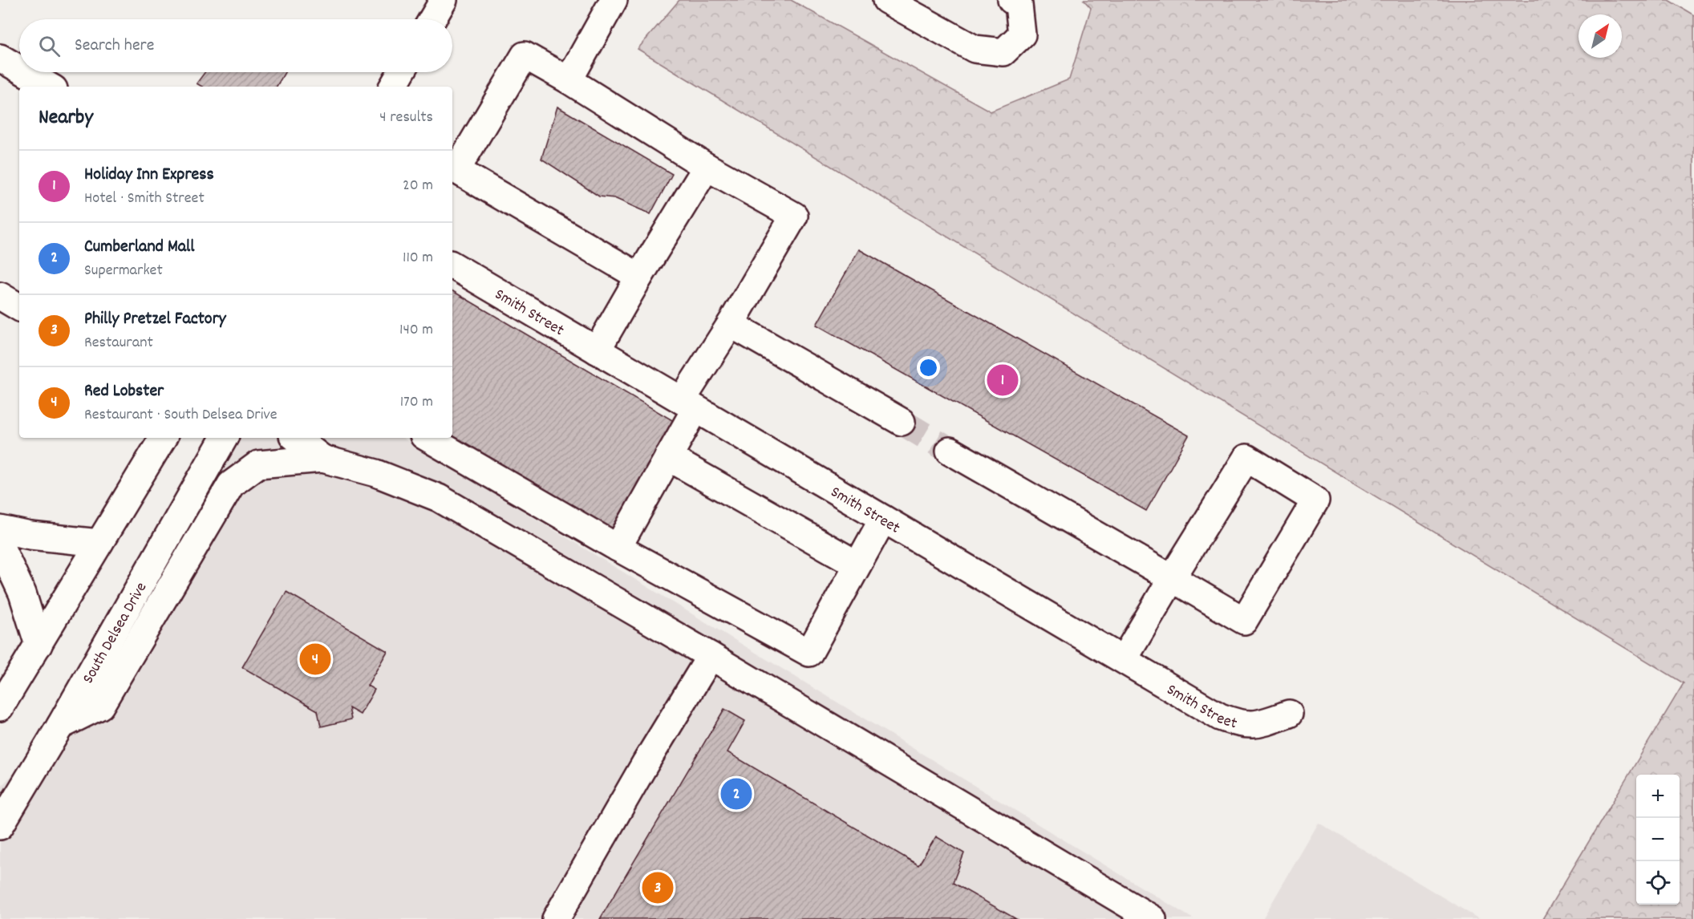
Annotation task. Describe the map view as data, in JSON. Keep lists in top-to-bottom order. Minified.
{"streets":{"main road":["Smith Street","South Delsea Drive"]},"north":"top right","page":{"search":"Search here","heading":["Nearby","4 results"],"list":[{"mark":"1","name":"Holiday Inn Express","note":"Hotel · Smith Street","value":"20 m"},{"mark":"2","name":"Cumberland Mall","note":"Supermarket","value":"110 m"},{"mark":"3","name":"Philly Pretzel Factory","note":"Restaurant","value":"140 m"},{"mark":"4","name":"Red Lobster","note":"Restaurant · South Delsea Drive","value":"170 m"}],"pins":["1","4","2","3"],"map_buttons":["+","−"]}}
